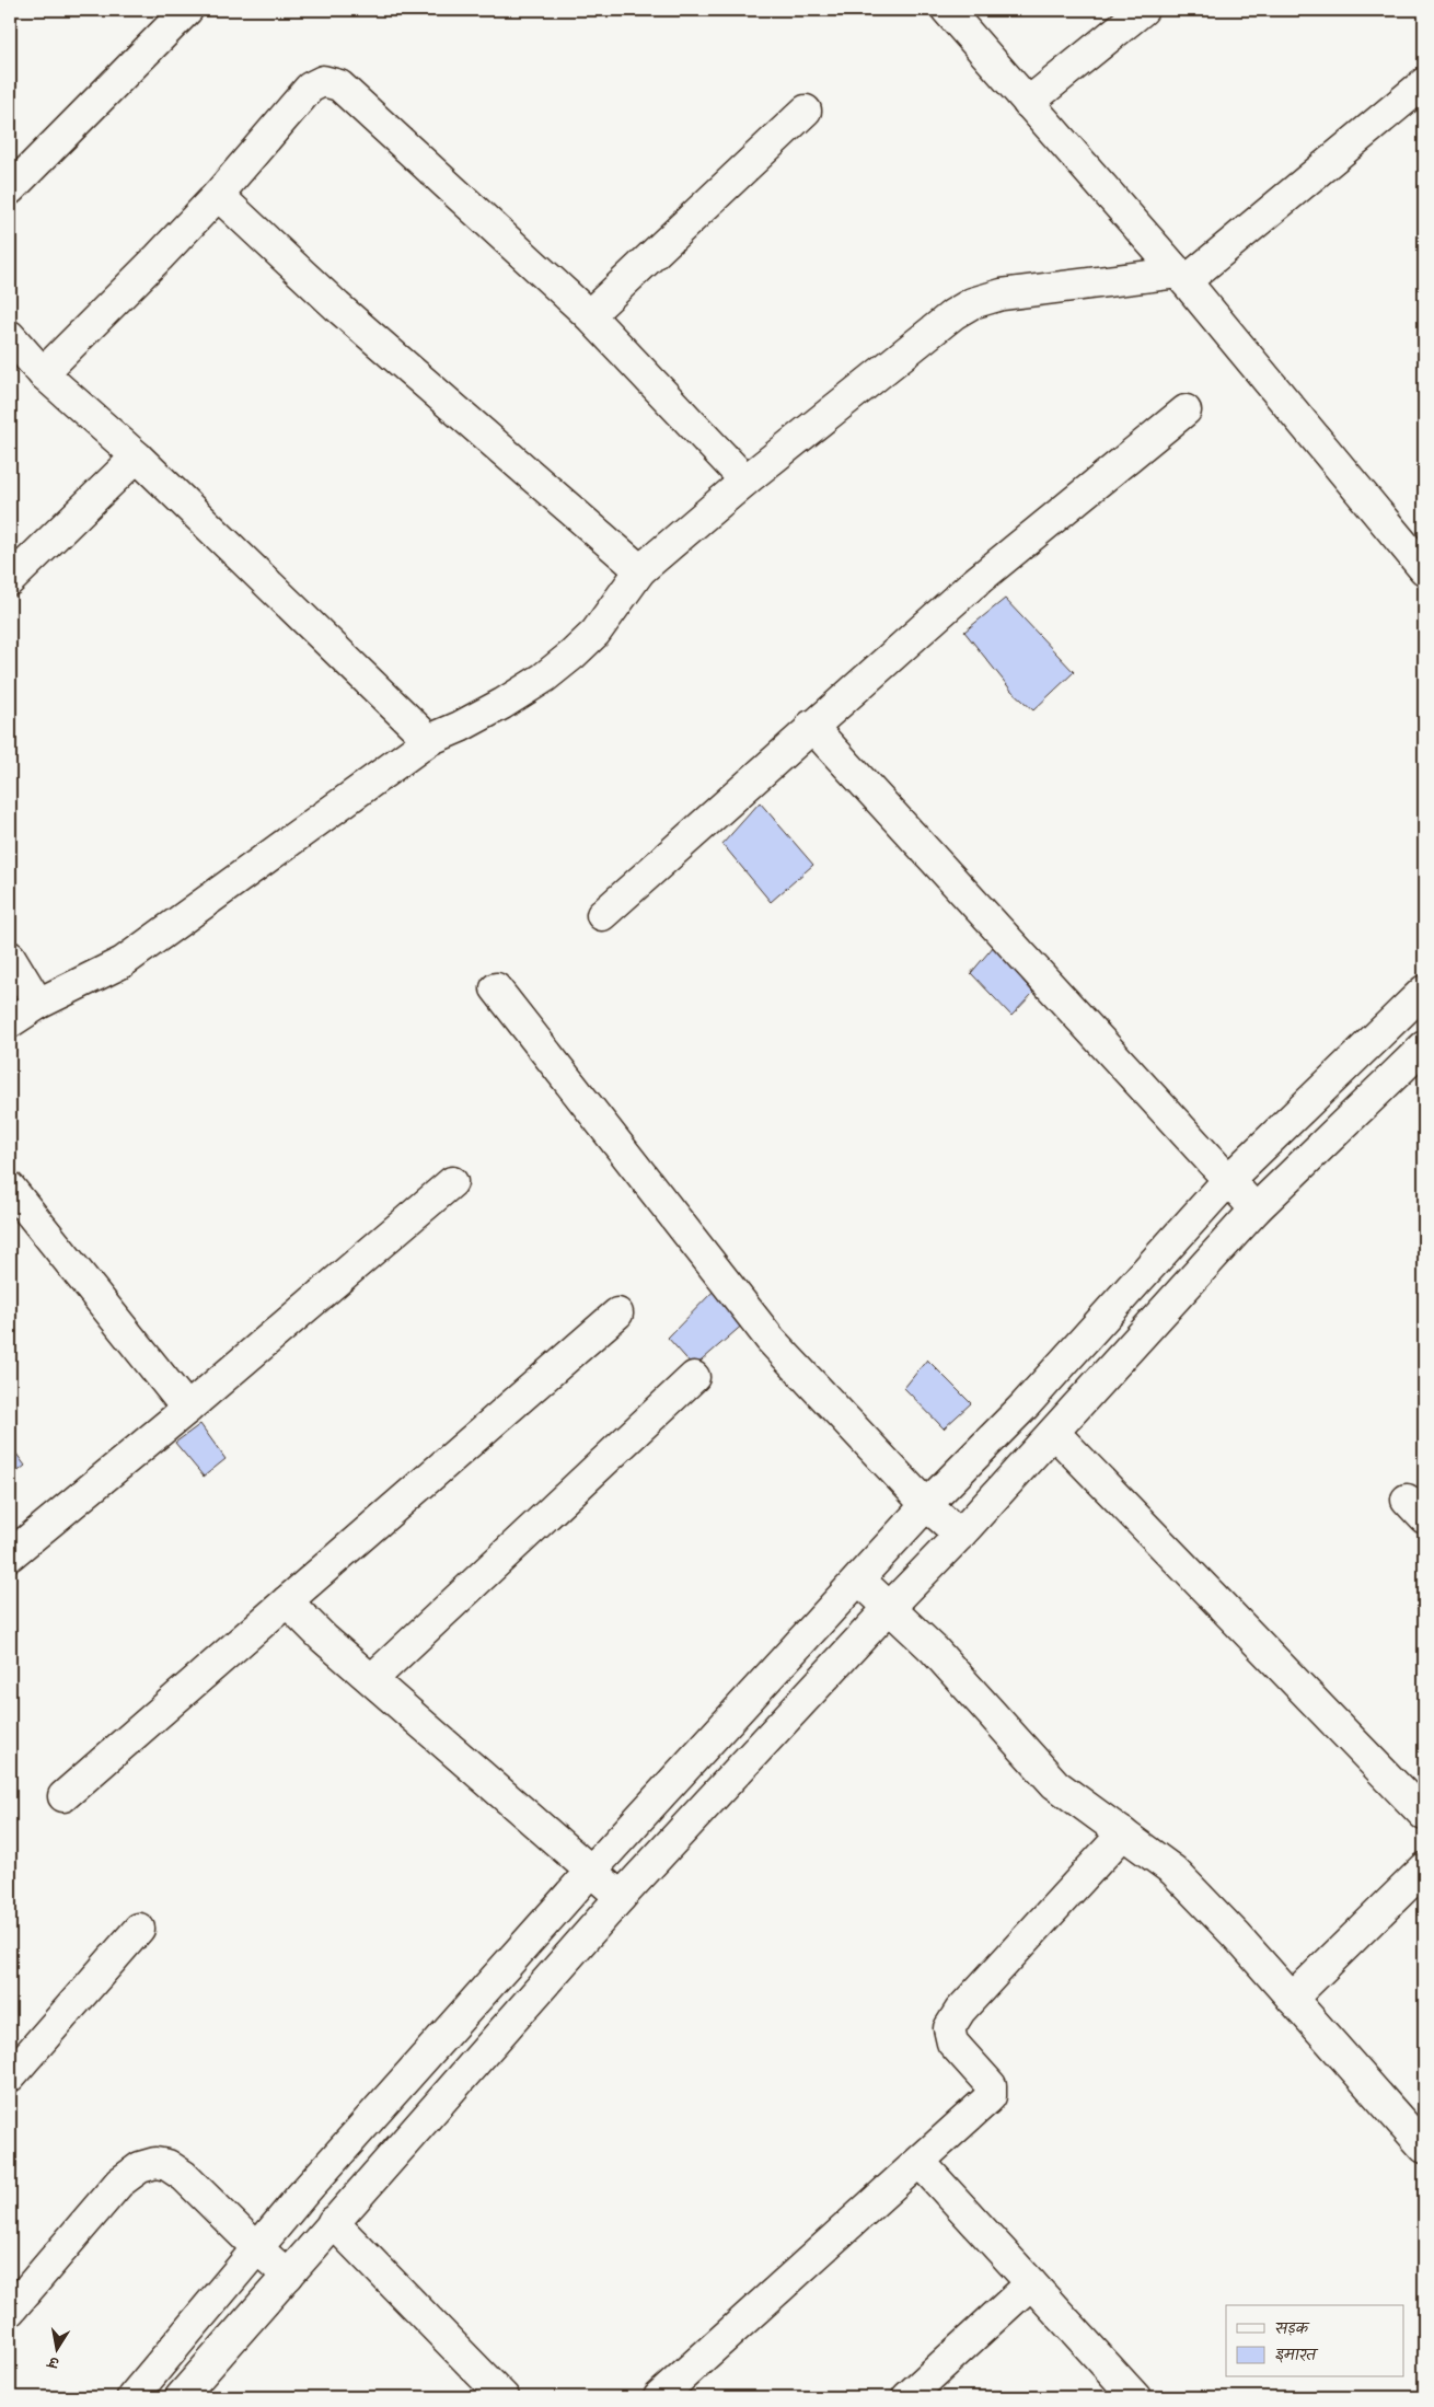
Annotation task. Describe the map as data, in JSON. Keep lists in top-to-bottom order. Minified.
{"legend":["सड़क","इमारत"],"north":"bottom"}
